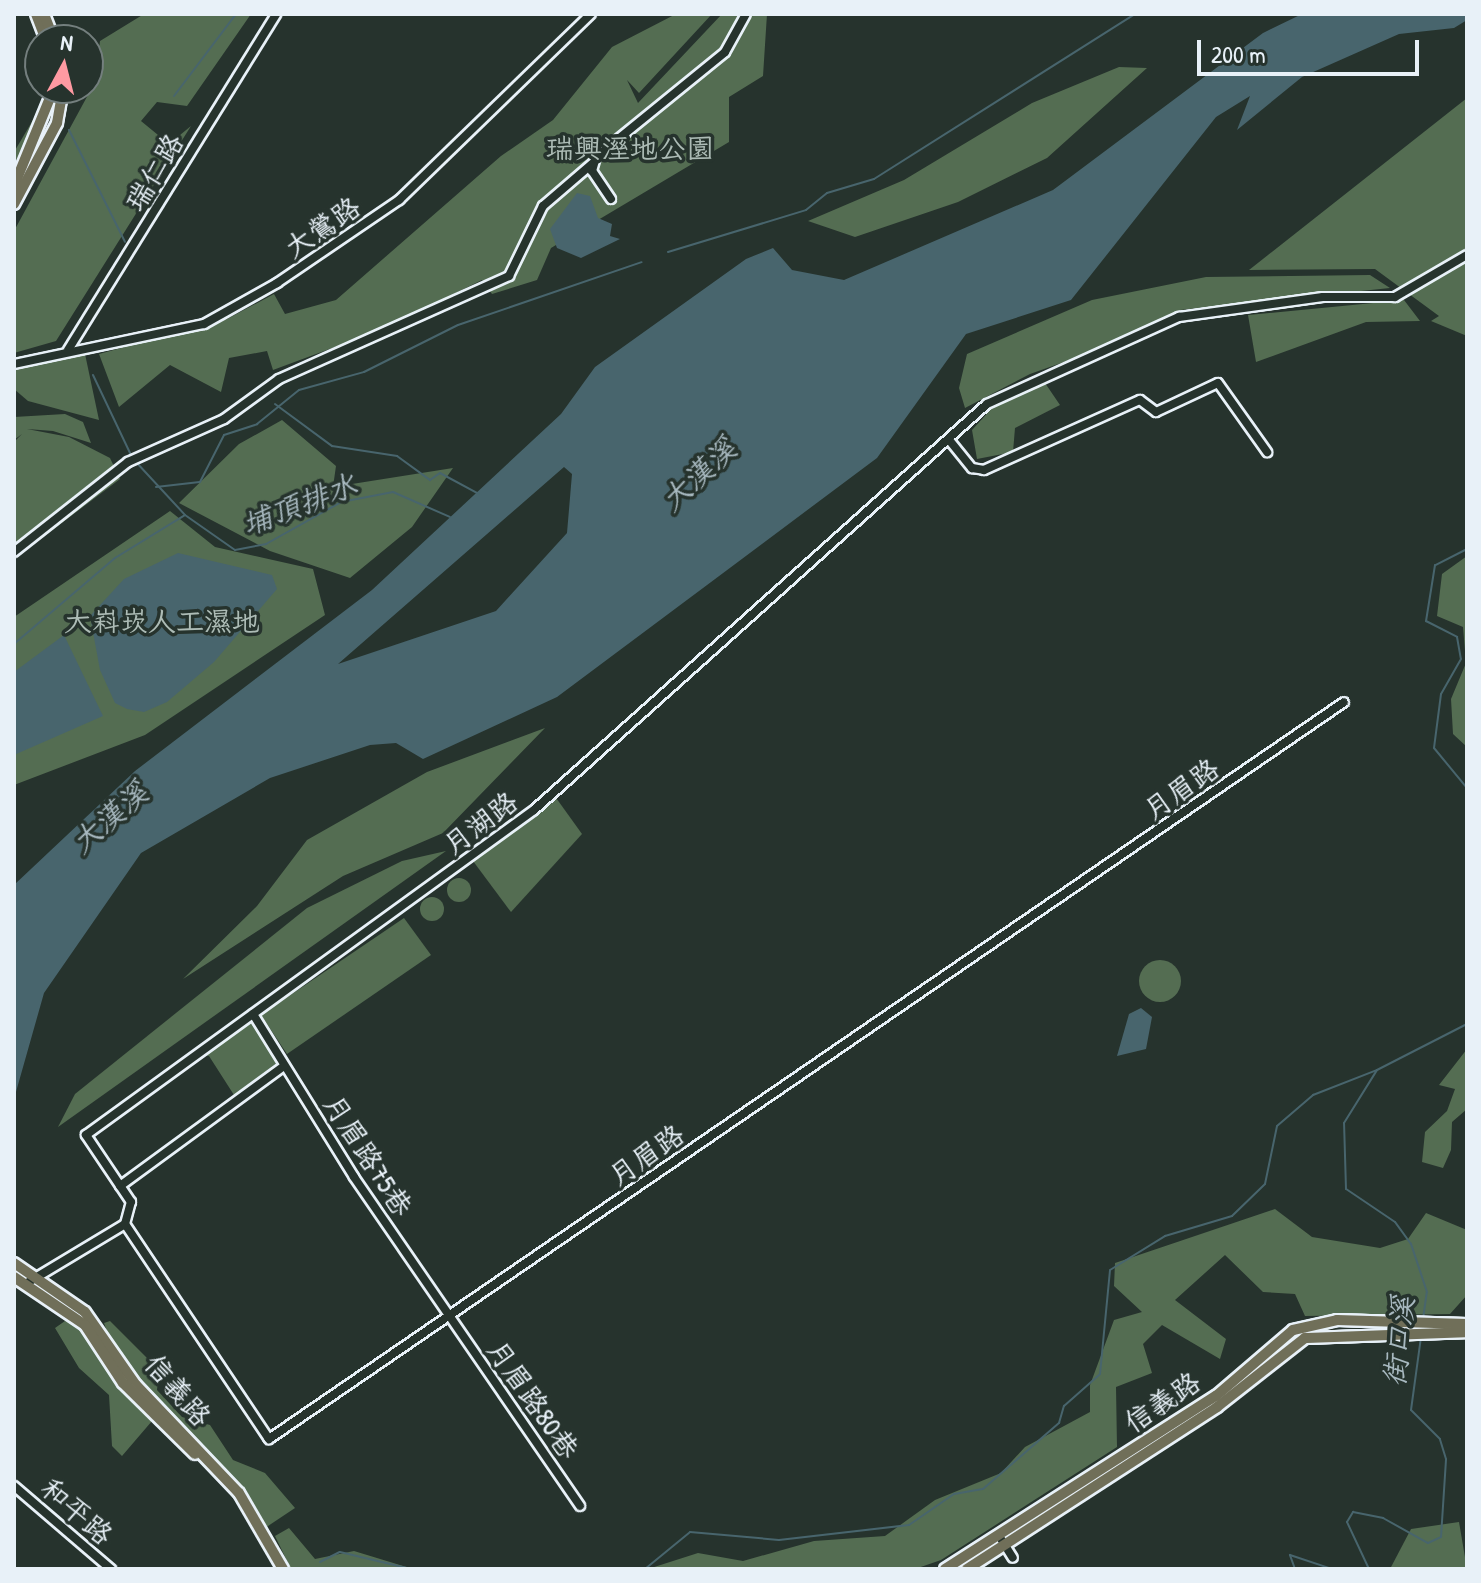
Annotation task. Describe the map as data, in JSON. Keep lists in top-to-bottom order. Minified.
{"streets":{"main road":["信義路"],"street":["瑞仁路","大鶯路","月眉路","月湖路","月眉路75巷","月眉路80巷","和平路"]},"crossings":[["瑞仁路","大鶯路"],["月眉路","月湖路"],["月眉路","月眉路75巷"],["月眉路","月眉路80巷"],["月湖路","月眉路75巷"],["月眉路75巷","月眉路80巷"]],"water":["大漢溪","埔頂排水","街口溪"],"parks":["瑞興溼地公園","大嵙崁人工濕地"],"scale_bar":"200 m","north":"top"}
